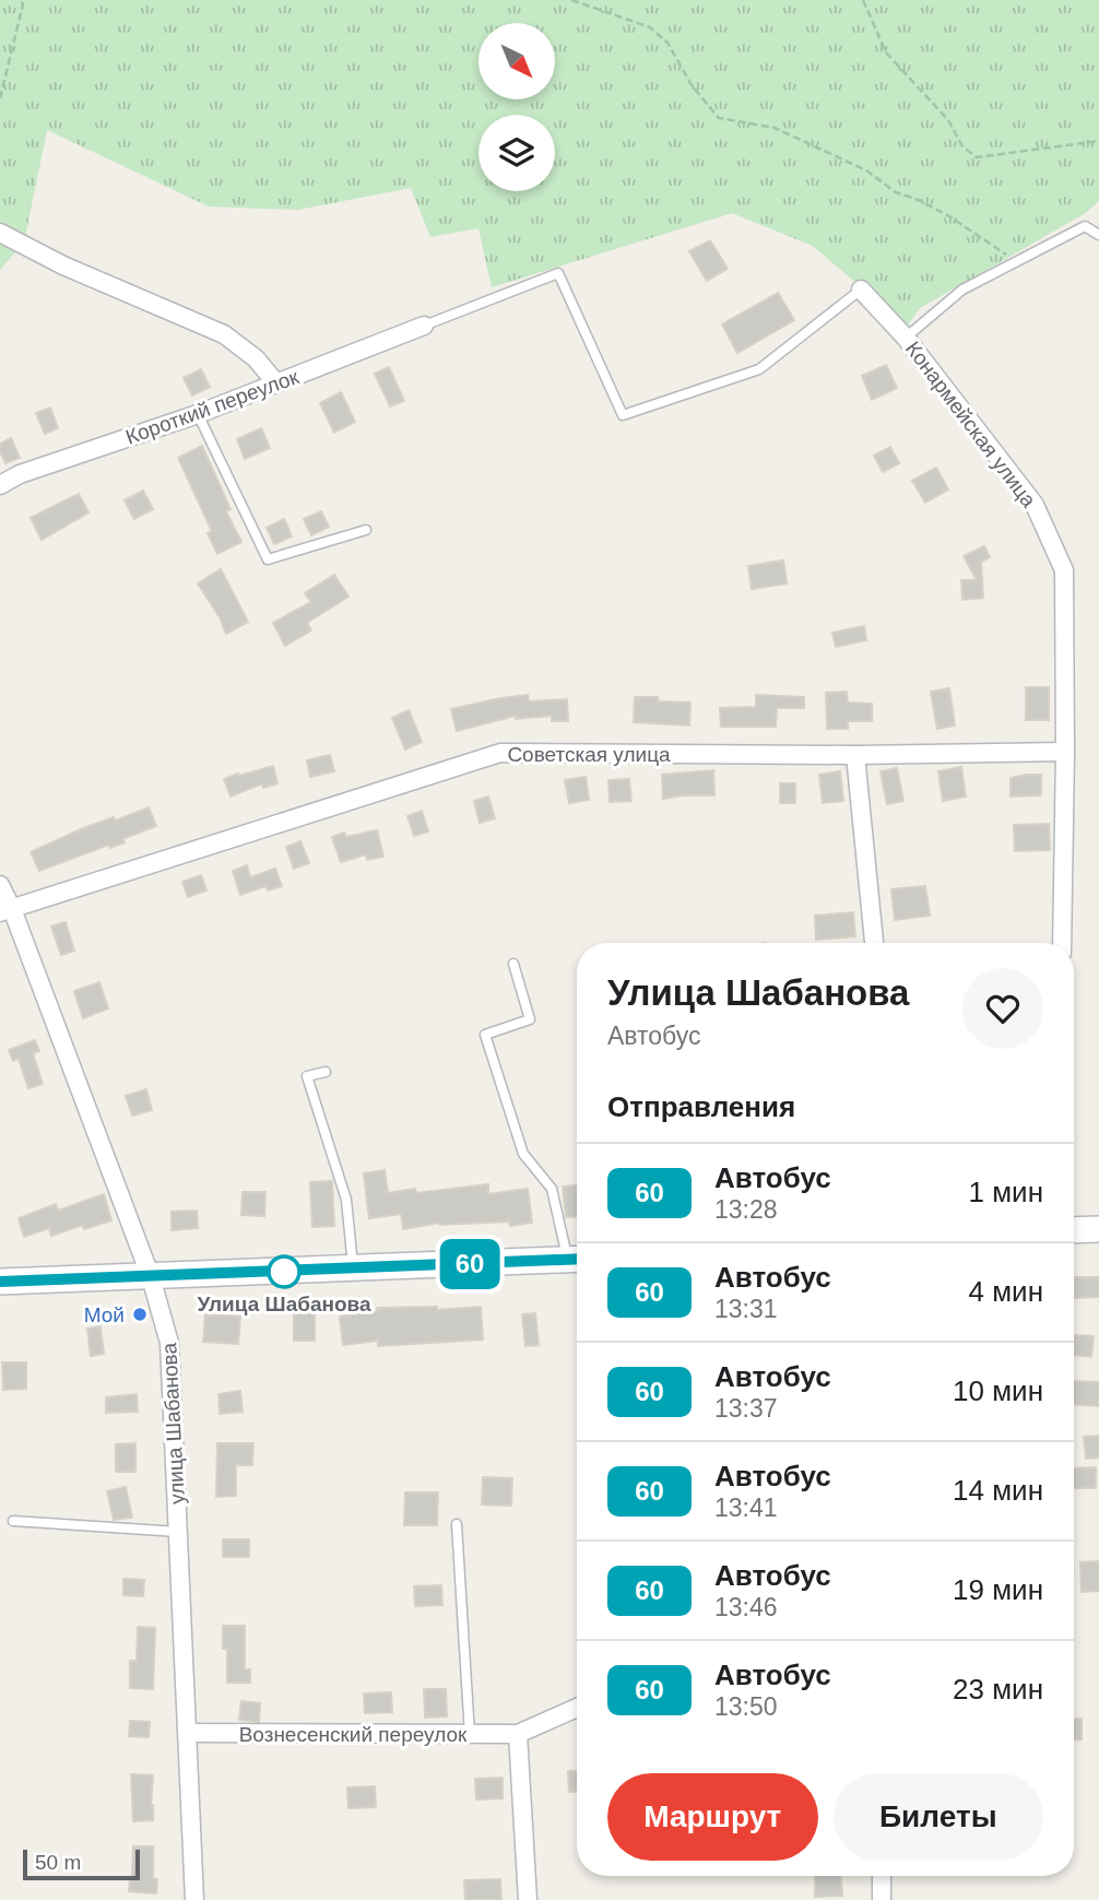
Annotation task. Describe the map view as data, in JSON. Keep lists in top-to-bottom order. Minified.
{"streets":{"street":["Короткий переулок","Конармейская улица","Советская улица","улица Шабанова","Вознесенский переулок"]},"crossings":[["Конармейская улица","Советская улица"],["Советская улица","улица Шабанова"],["улица Шабанова","Вознесенский переулок"]],"places":["Улица Шабанова","Мой"],"lines":["bus line 60"],"scale_bar":"50 m","north":"bottom right","page":{"on_map":"60","heading":[["Улица Шабанова","Автобус"],"Отправления"],"list":[{"mark":"60","name":"Автобус","note":"13:28","value":"1 мин"},{"mark":"60","name":"Автобус","note":"13:31","value":"4 мин"},{"mark":"60","name":"Автобус","note":"13:37","value":"10 мин"},{"mark":"60","name":"Автобус","note":"13:41","value":"14 мин"},{"mark":"60","name":"Автобус","note":"13:46","value":"19 мин"},{"mark":"60","name":"Автобус","note":"13:50","value":"23 мин"}],"buttons":["Маршрут","Билеты"],"scale":"50 m"}}
